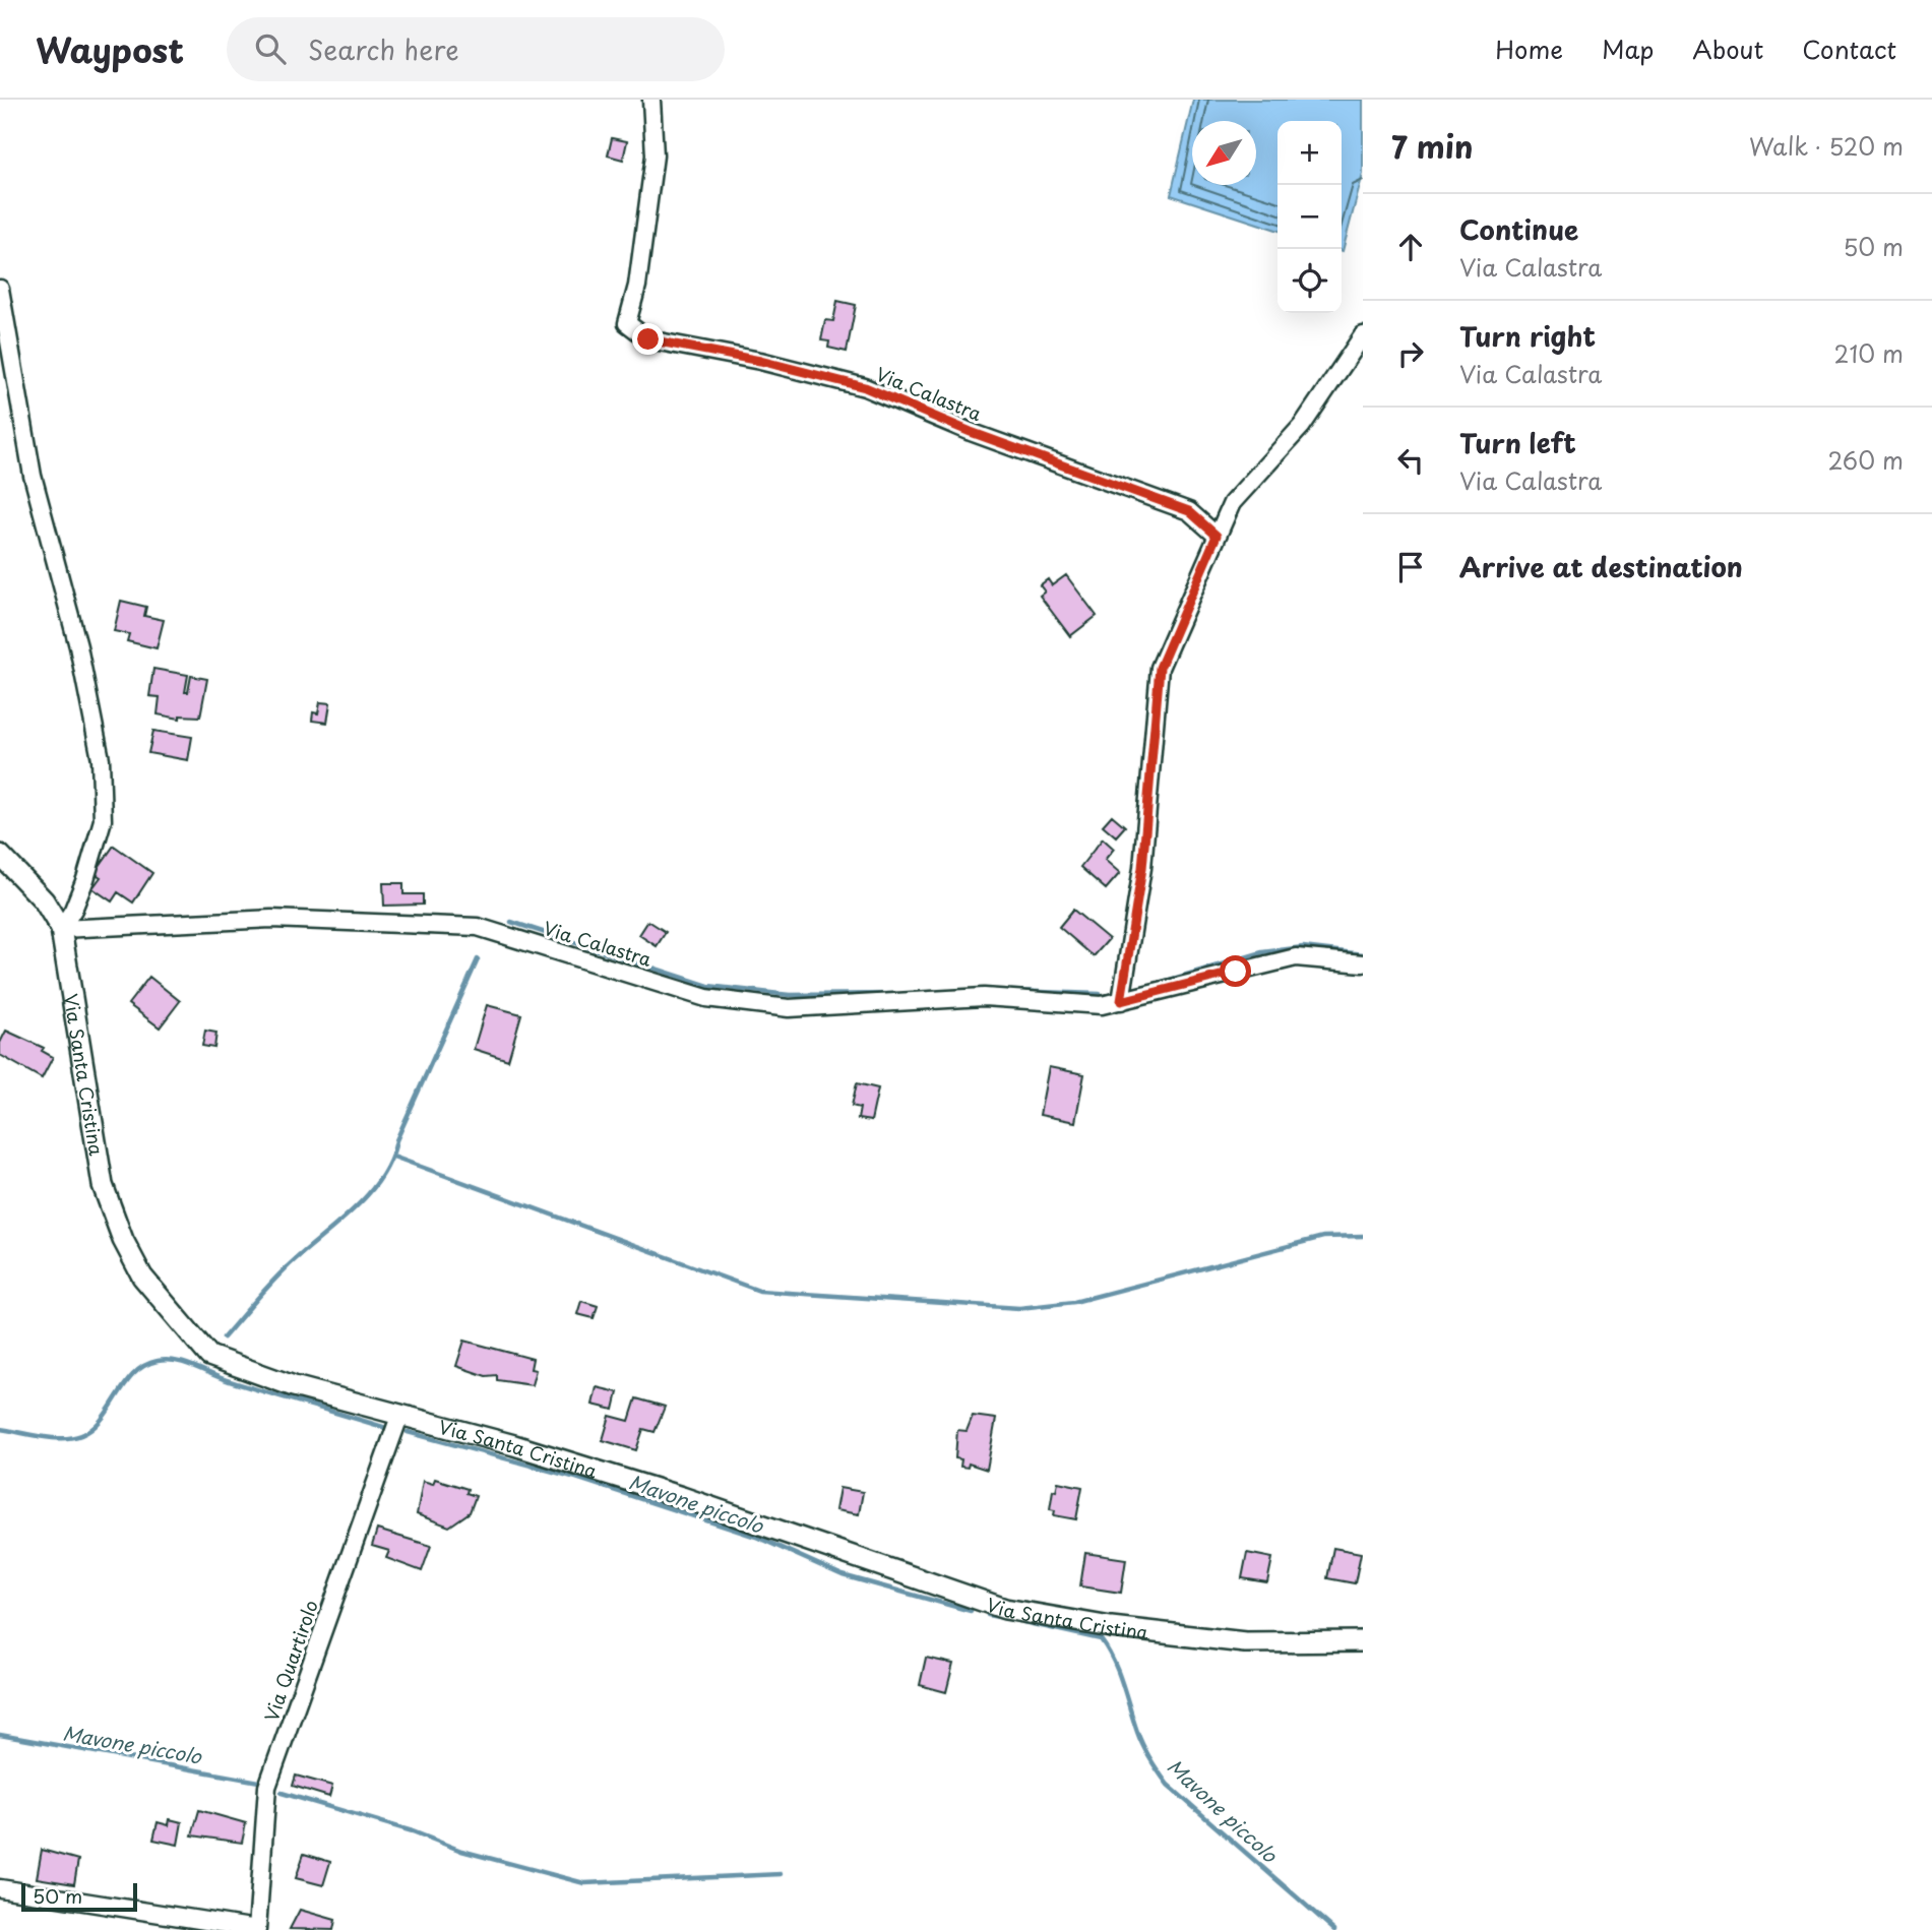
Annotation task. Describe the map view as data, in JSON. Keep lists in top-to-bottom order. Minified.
{"streets":{"street":["Via Calastra","Via Santa Cristina","Via Quartirolo"]},"crossings":[["Via Calastra","Via Santa Cristina"],["Via Santa Cristina","Via Quartirolo"]],"water":["Mavone piccolo"],"scale_bar":"50 m","north":"bottom left","page":{"header":"Waypost","search":"Search here","nav":["Home","Map","About","Contact"],"heading":["7 min","Walk · 520 m"],"map_buttons":["+","−"],"list":[["Continue","Via Calastra","50 m"],["Turn right","Via Calastra","210 m"],["Turn left","Via Calastra","260 m"],"Arrive at destination"],"scale":"50 m"}}
